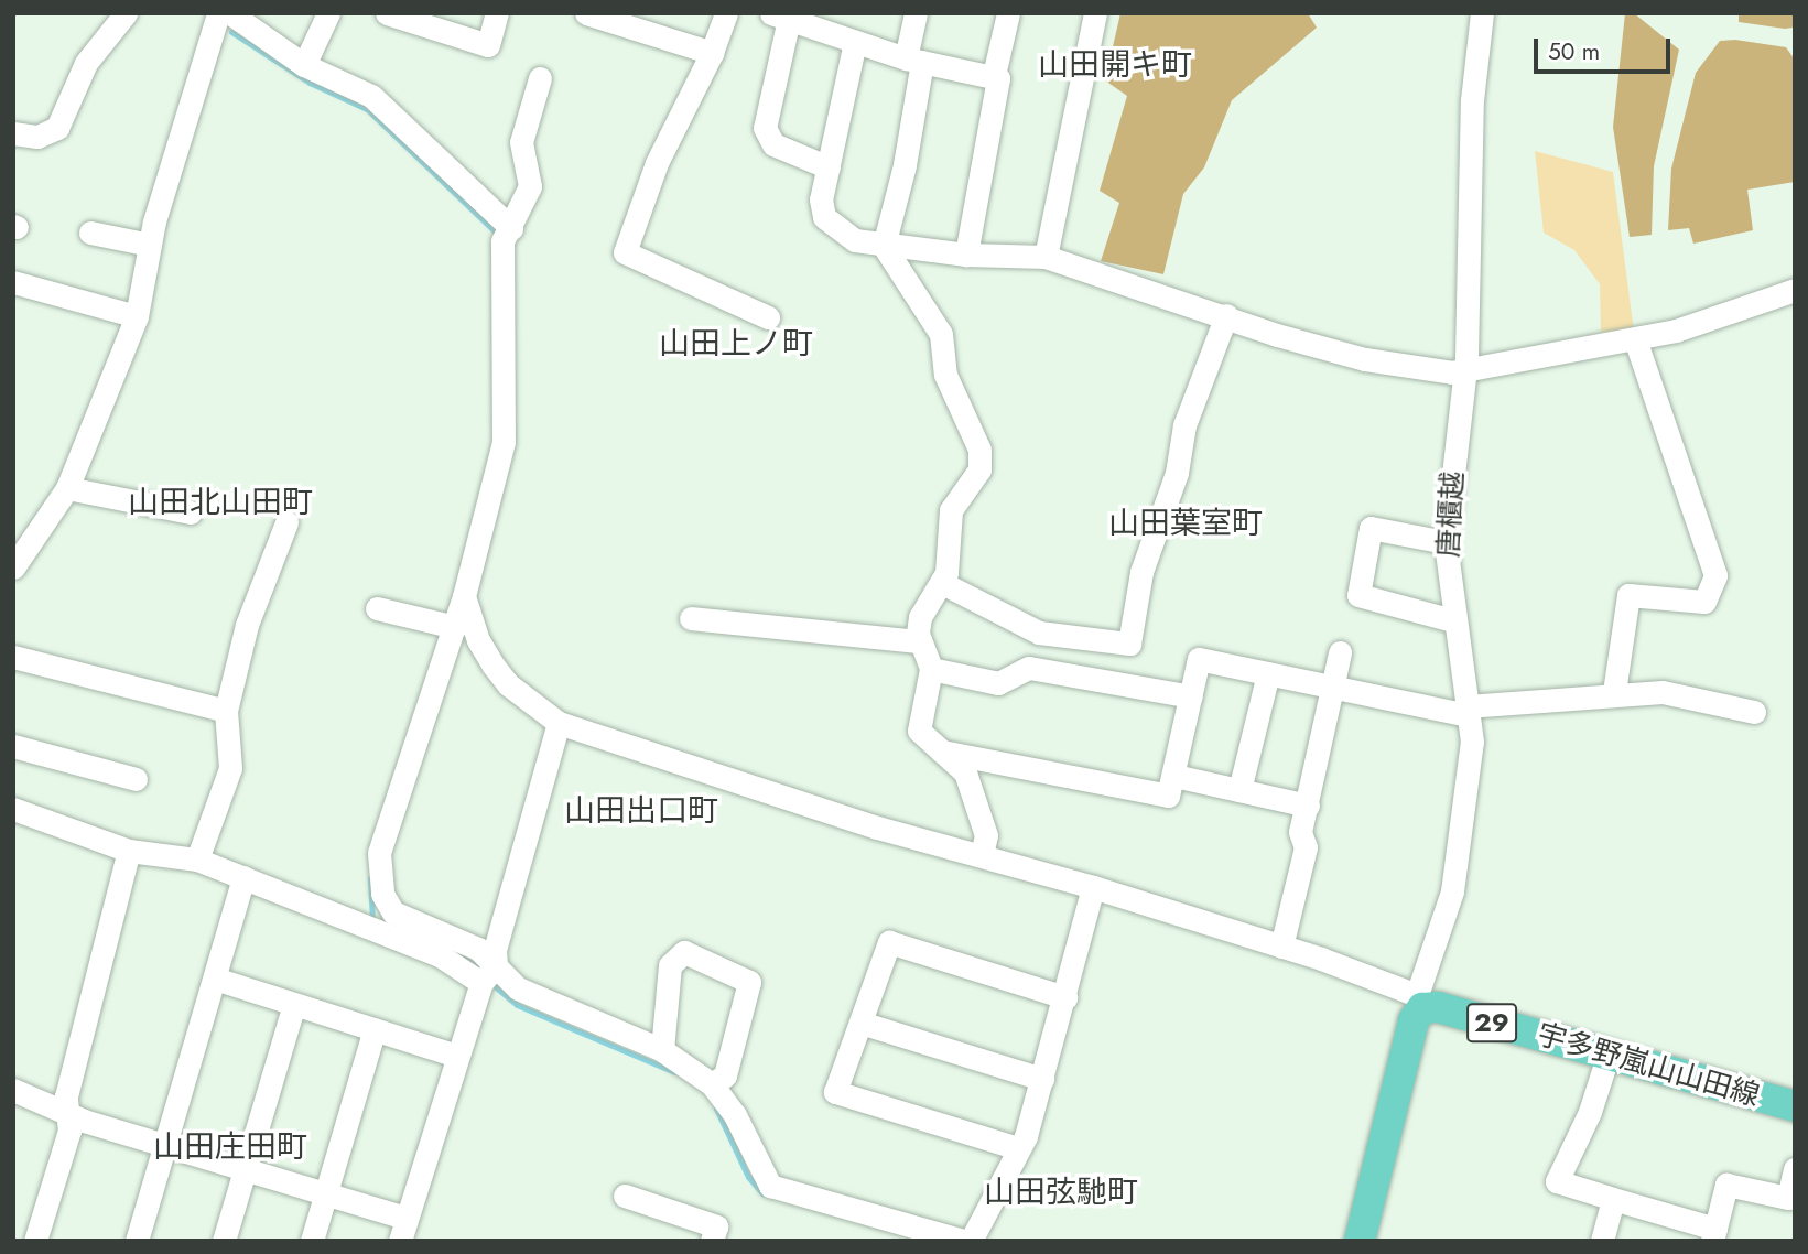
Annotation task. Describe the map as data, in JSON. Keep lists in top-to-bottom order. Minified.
{"streets":{"main road":["29","宇多野嵐山山田線"],"street":["唐櫃越"]},"crossings":[["唐櫃越","29"],["唐櫃越","宇多野嵐山山田線"],["29","宇多野嵐山山田線"]],"districts":["山田開キ町","山田上ノ町","山田北山田町","山田葉室町","山田出口町","山田庄田町","山田弦馳町"],"scale_bar":"50 m"}
